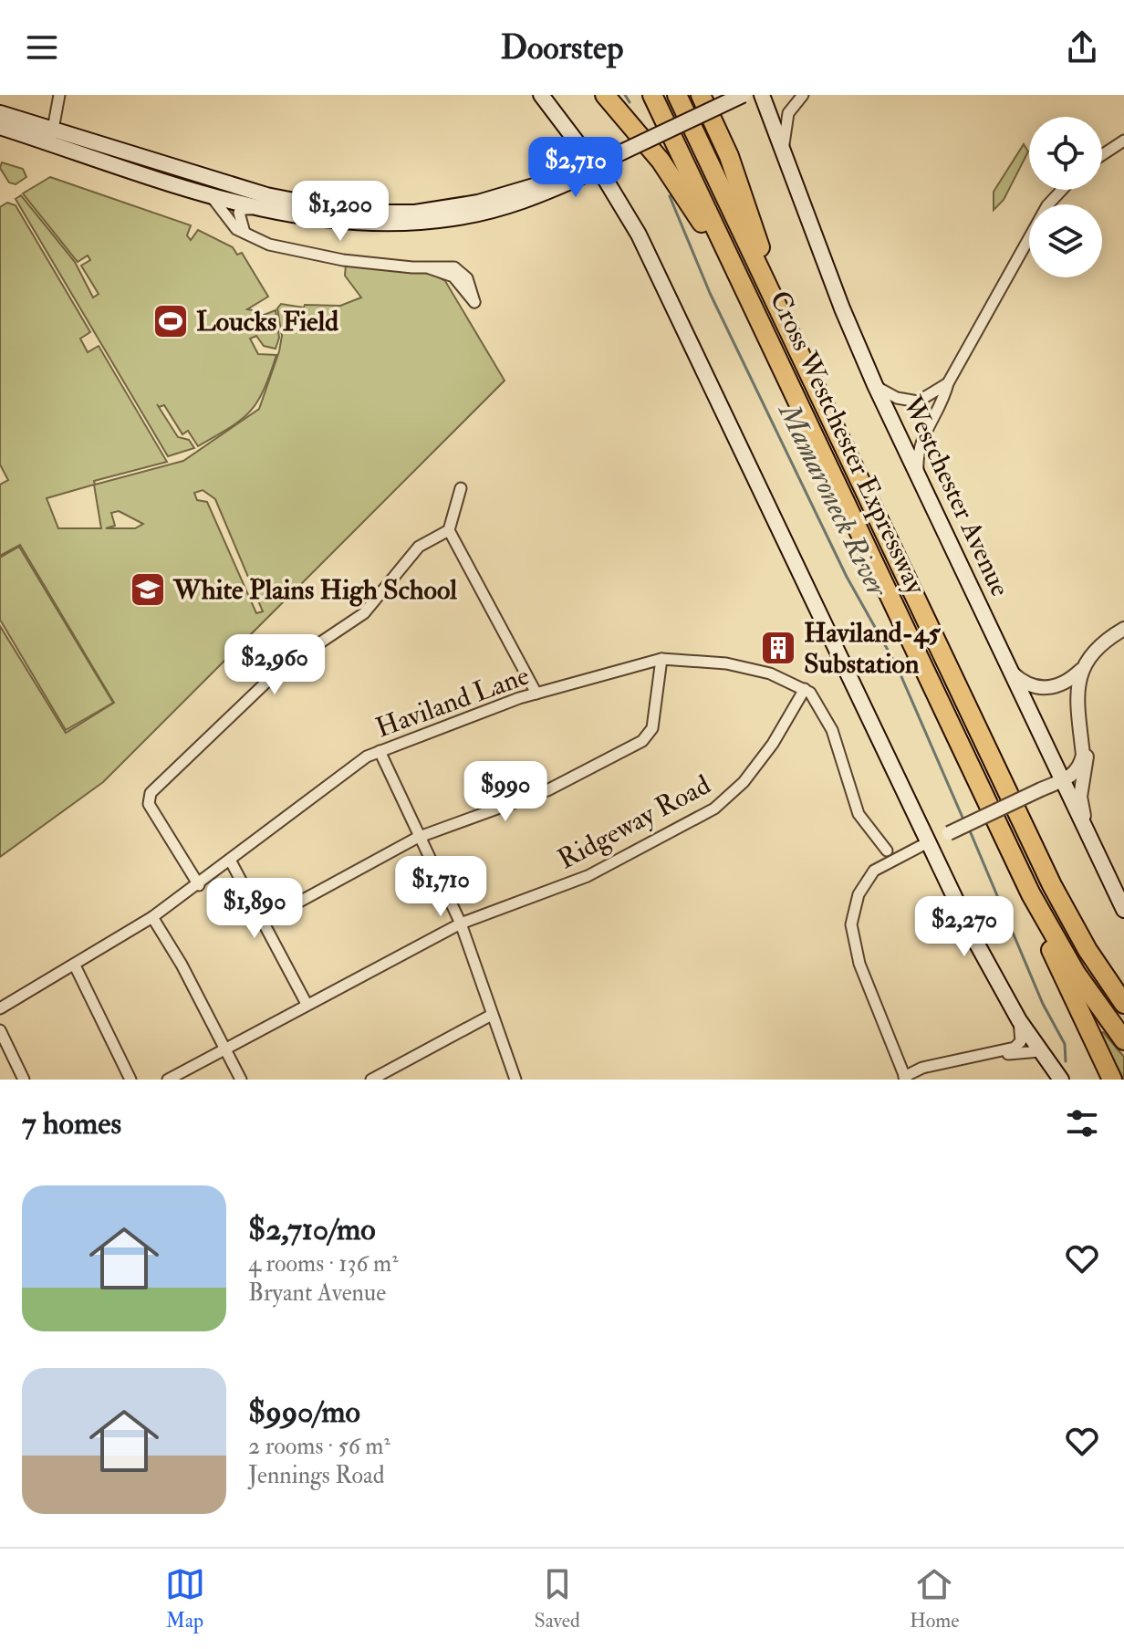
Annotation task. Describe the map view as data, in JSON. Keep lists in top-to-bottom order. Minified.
{"streets":{"highway":["Cross Westchester Expressway"],"main road":["Westchester Avenue"],"street":["Haviland Lane","Ridgeway Road"]},"crossings":[["Haviland Lane","Ridgeway Road"]],"water":["Mamaroneck River"],"places":{"sports":["Loucks Field"],"school or university":["White Plains High School"],"building":["Haviland-45 Substation"]},"page":{"header":"Doorstep","price":["$2,710","$1,200","$2,960","$990","$1,710","$1,890","$2,270"],"heading":"7 homes","list":[{"name":"$2,710/mo","note":"4 rooms · 136 m² · Bryant Avenue"},{"name":"$990/mo","note":"2 rooms · 56 m² · Jennings Road"}],"tabs":["Map","Saved","Home"]}}
